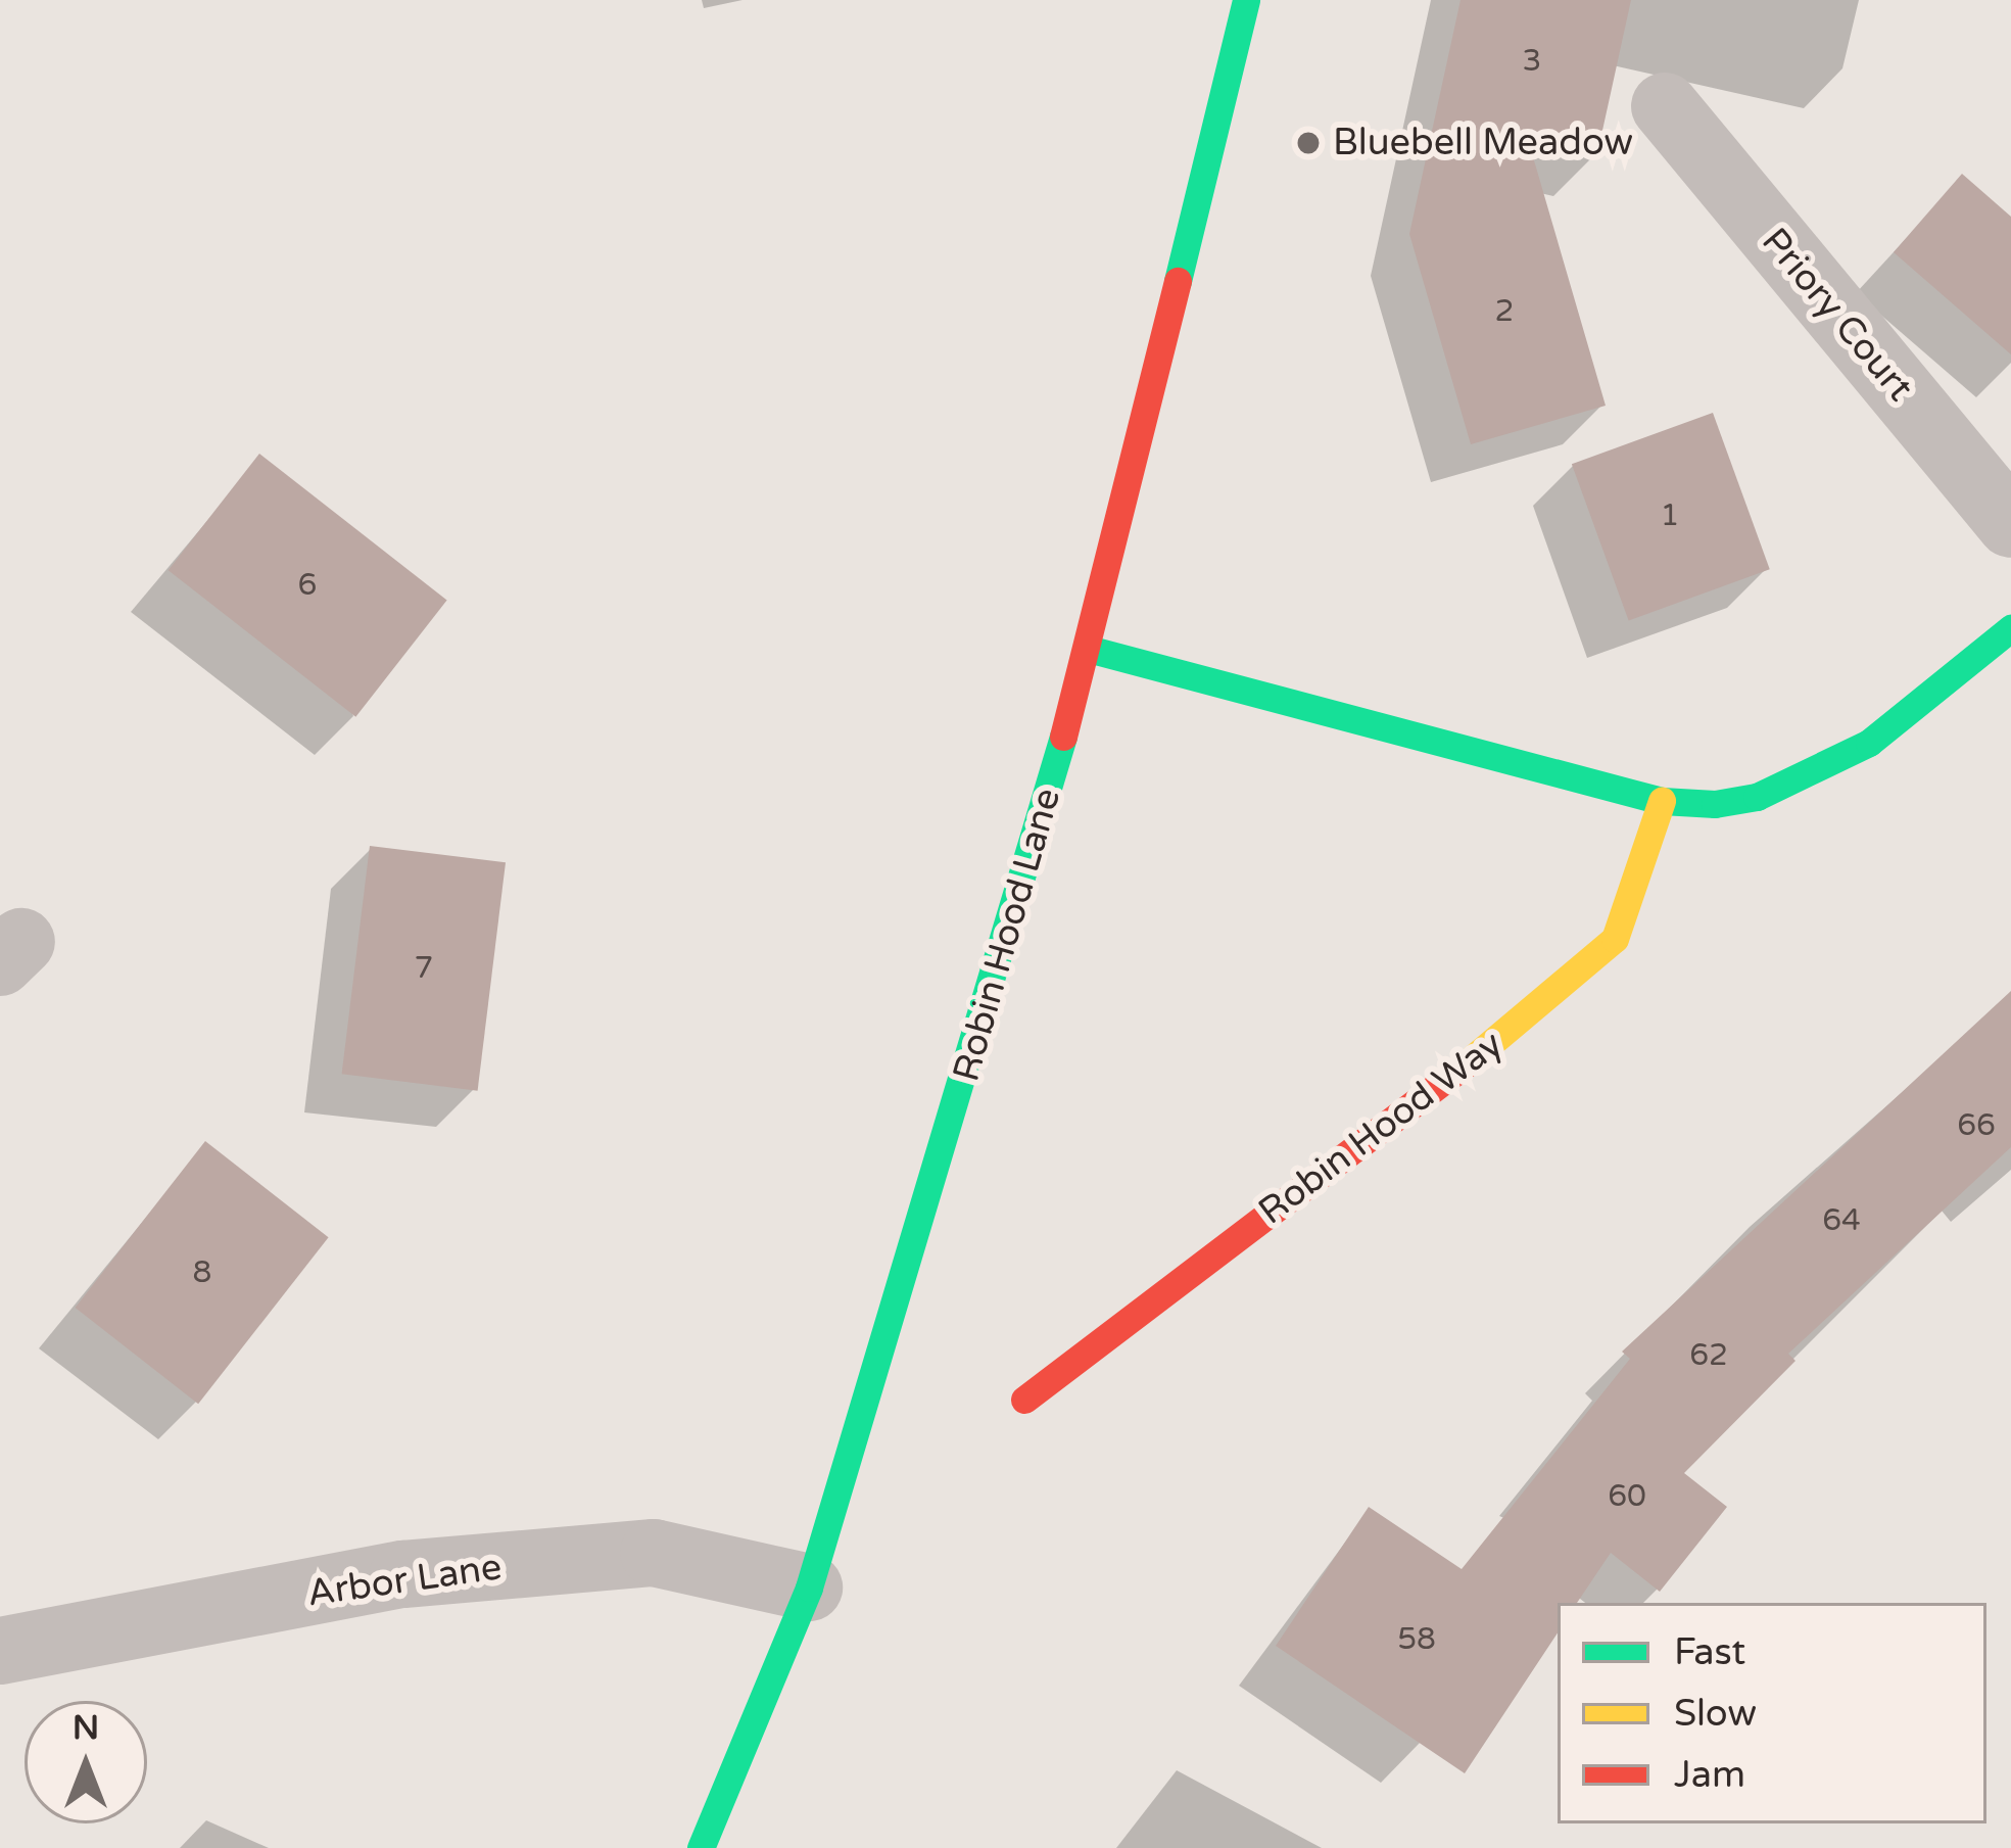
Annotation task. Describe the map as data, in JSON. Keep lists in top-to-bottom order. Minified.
{"streets":{"main road":["Robin Hood Lane","Robin Hood Way"],"street":["Priory Court","Arbor Lane"]},"crossings":[["Robin Hood Lane","Arbor Lane"]],"places":["Bluebell Meadow"],"house_numbers":["3","2","1","6","7","66","64","8","62","60","58"],"legend":["Fast","Slow","Jam"],"north":"top"}
